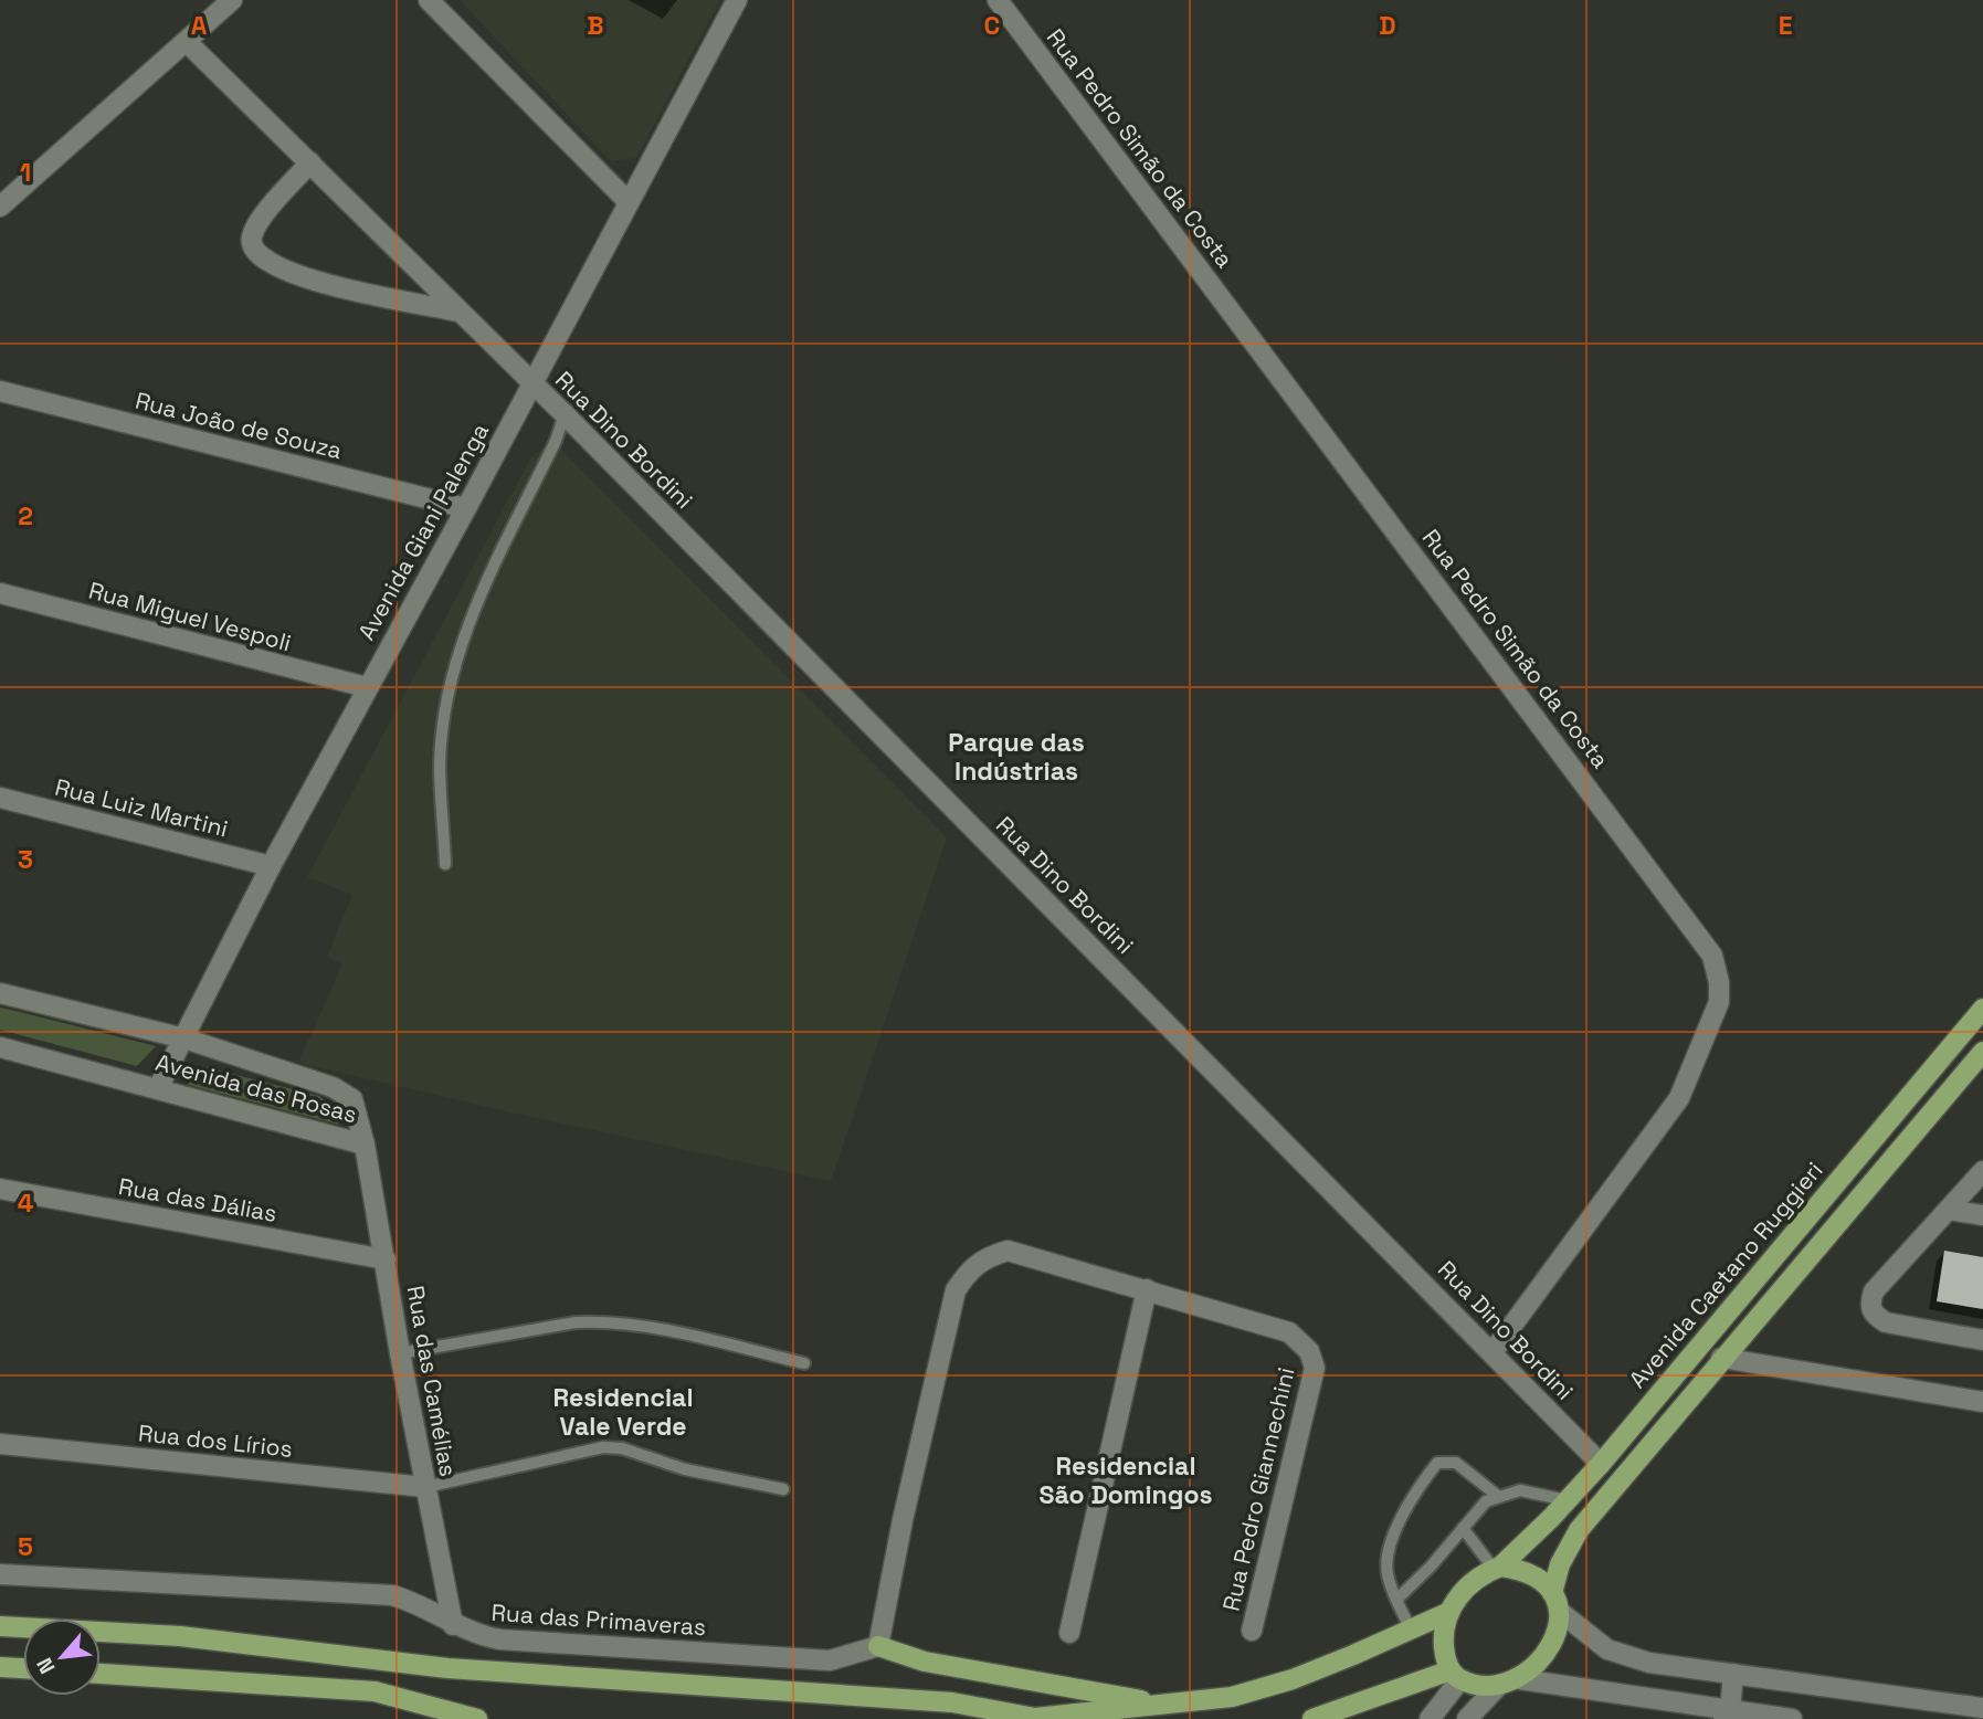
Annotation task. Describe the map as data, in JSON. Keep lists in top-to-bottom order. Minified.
{"streets":{"main road":["Avenida Caetano Ruggieri"],"street":["Rua Pedro Simão da Costa","Rua João de Souza","Rua Dino Bordini","Avenida Giani Palenga","Rua Miguel Vespoli","Rua Luiz Martini","Avenida das Rosas","Rua das Dálias","Rua das Camélias","Rua dos Lírios","Rua Pedro Giannechini","Rua das Primaveras"]},"crossings":[["Rua Pedro Simão da Costa","Rua Dino Bordini"],["Rua João de Souza","Avenida Giani Palenga"],["Rua Dino Bordini","Avenida Giani Palenga"],["Rua Dino Bordini","Avenida Caetano Ruggieri"],["Avenida Giani Palenga","Rua Miguel Vespoli"],["Avenida Giani Palenga","Rua Luiz Martini"],["Avenida Giani Palenga","Avenida das Rosas"],["Avenida das Rosas","Rua das Camélias"],["Rua das Dálias","Rua das Camélias"],["Rua das Camélias","Rua dos Lírios"],["Rua das Camélias","Rua das Primaveras"],["Rua Pedro Giannechini","Rua das Primaveras"]],"districts":["Parque das Indústrias","Residencial Vale Verde","Residencial São Domingos"],"north":"bottom left","grid":{"columns":["A","B","C","D","E"],"rows":["1","2","3","4","5"]}}
